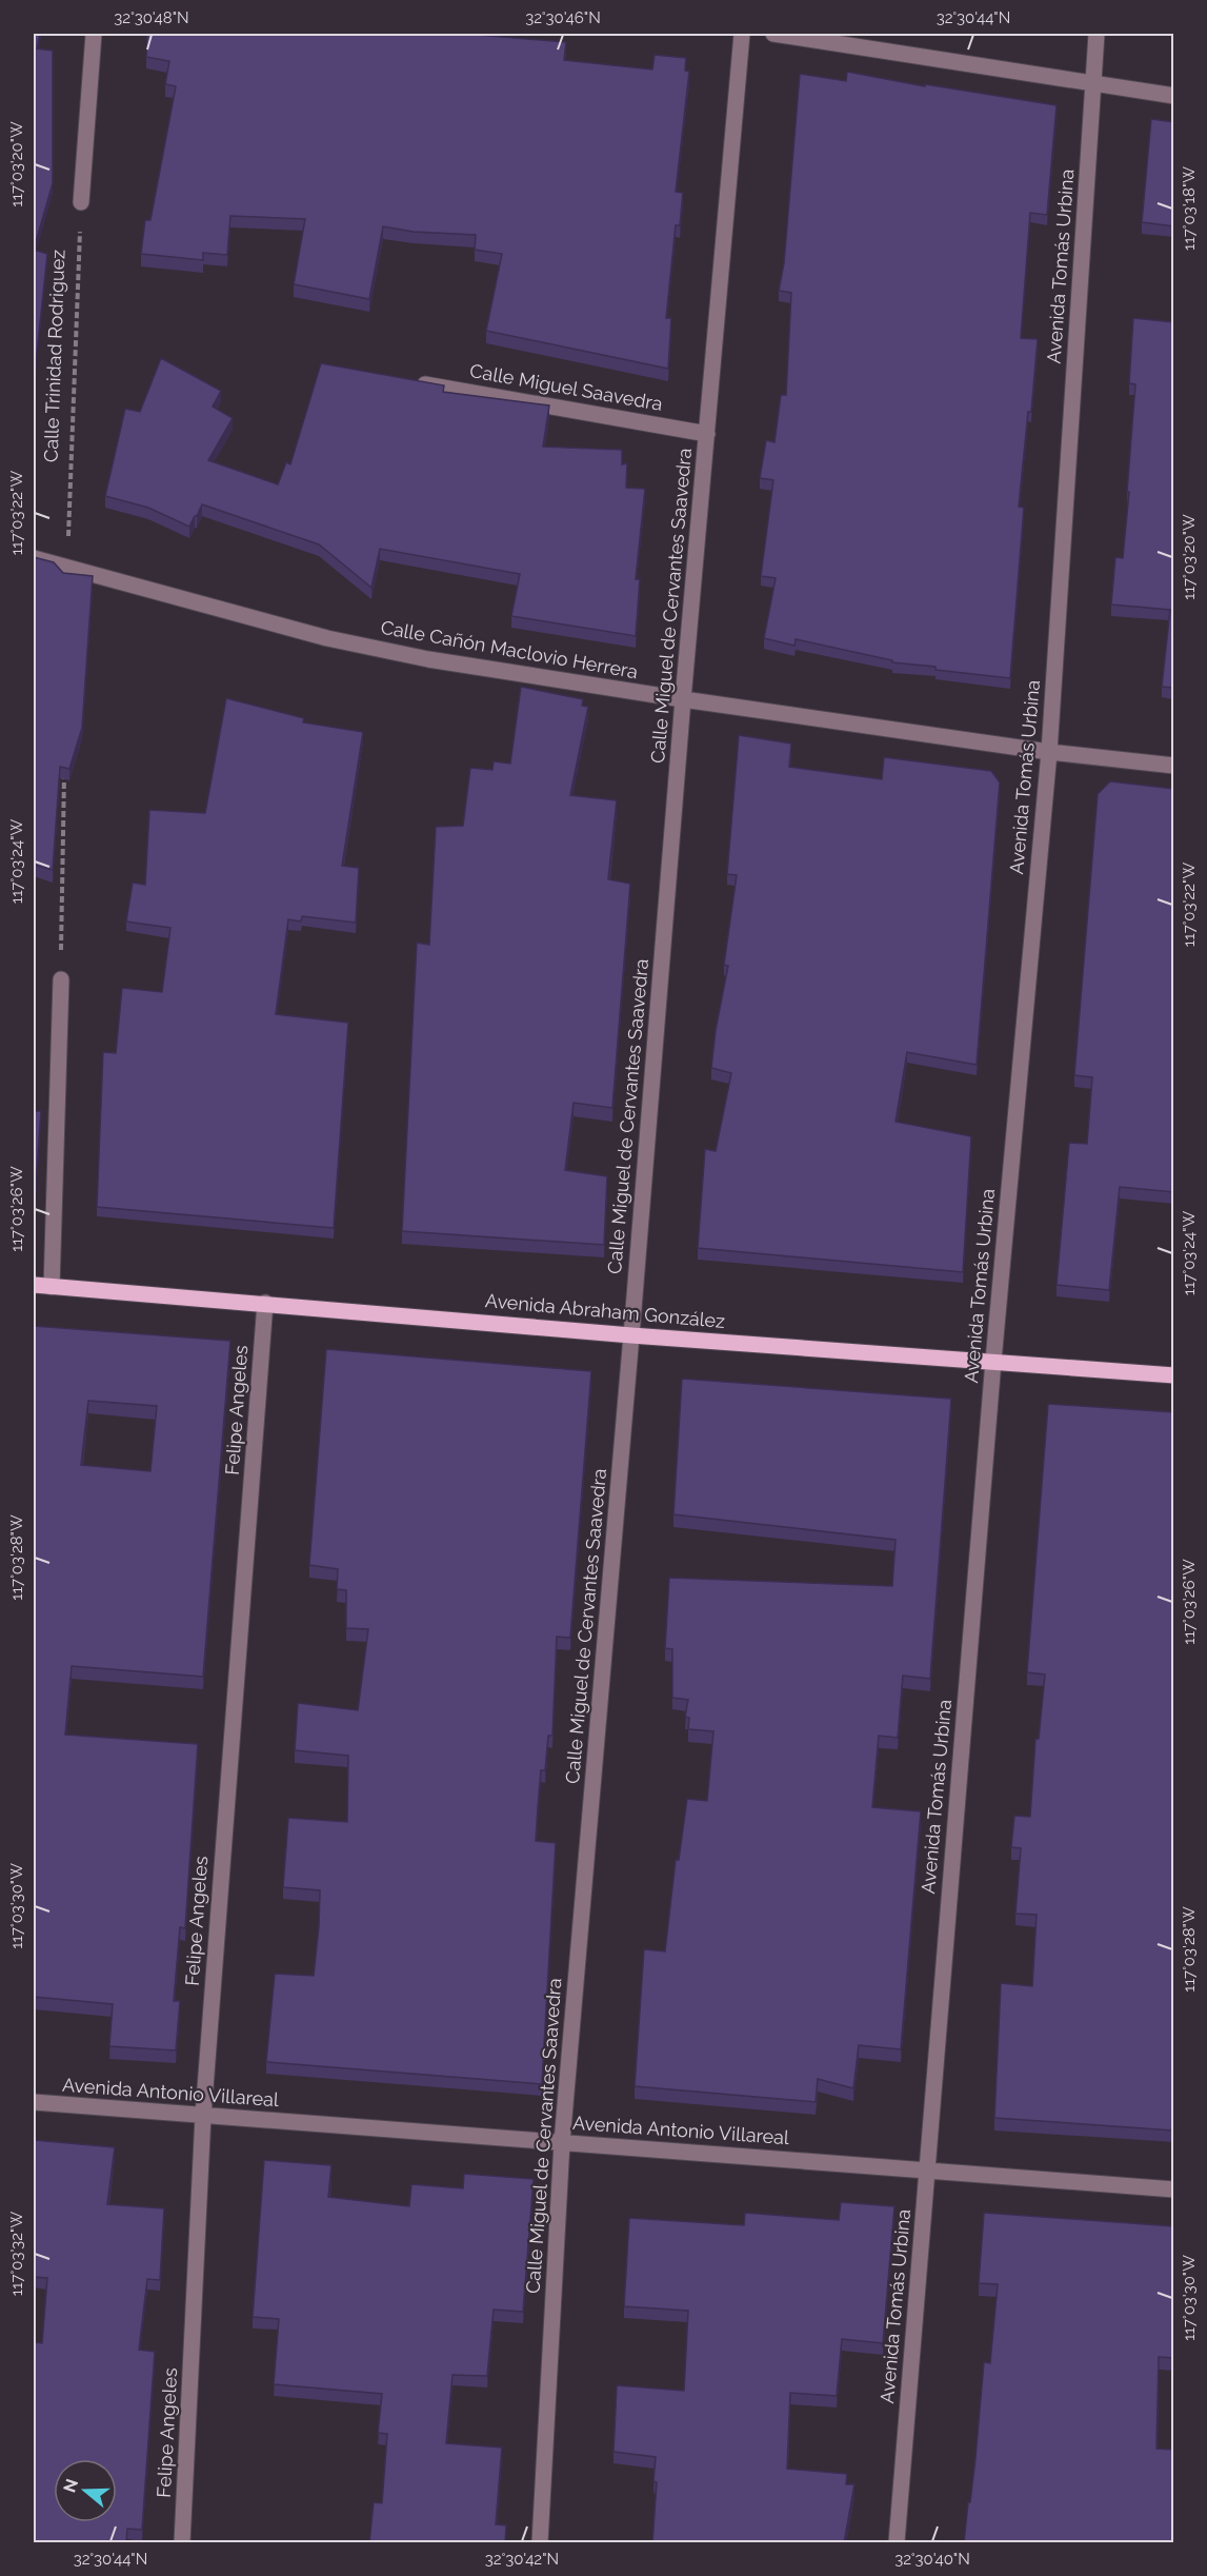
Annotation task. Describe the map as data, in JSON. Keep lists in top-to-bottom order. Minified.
{"streets":{"main road":["Avenida Abraham González"],"street":["Avenida Tomás Urbina","Calle Miguel Saavedra","Calle Miguel de Cervantes Saavedra","Calle Cañón Maclovio Herrera","Felipe Angeles","Avenida Antonio Villareal"],"path":["Calle Trinidad Rodriguez"]},"crossings":[["Avenida Tomás Urbina","Calle Cañón Maclovio Herrera"],["Avenida Tomás Urbina","Avenida Abraham González"],["Avenida Tomás Urbina","Avenida Antonio Villareal"],["Calle Trinidad Rodriguez","Calle Cañón Maclovio Herrera"],["Calle Miguel Saavedra","Calle Miguel de Cervantes Saavedra"],["Calle Miguel de Cervantes Saavedra","Calle Cañón Maclovio Herrera"],["Calle Miguel de Cervantes Saavedra","Avenida Abraham González"],["Calle Miguel de Cervantes Saavedra","Avenida Antonio Villareal"],["Avenida Abraham González","Felipe Angeles"],["Felipe Angeles","Avenida Antonio Villareal"]],"north":"left","coordinates":["32°30'48\"N","32°30'46\"N","32°30'44\"N","117°03'20\"W","117°03'18\"W","117°03'22\"W","117°03'24\"W","117°03'26\"W","117°03'28\"W","117°03'30\"W","117°03'32\"W","32°30'42\"N","32°30'40\"N"]}
